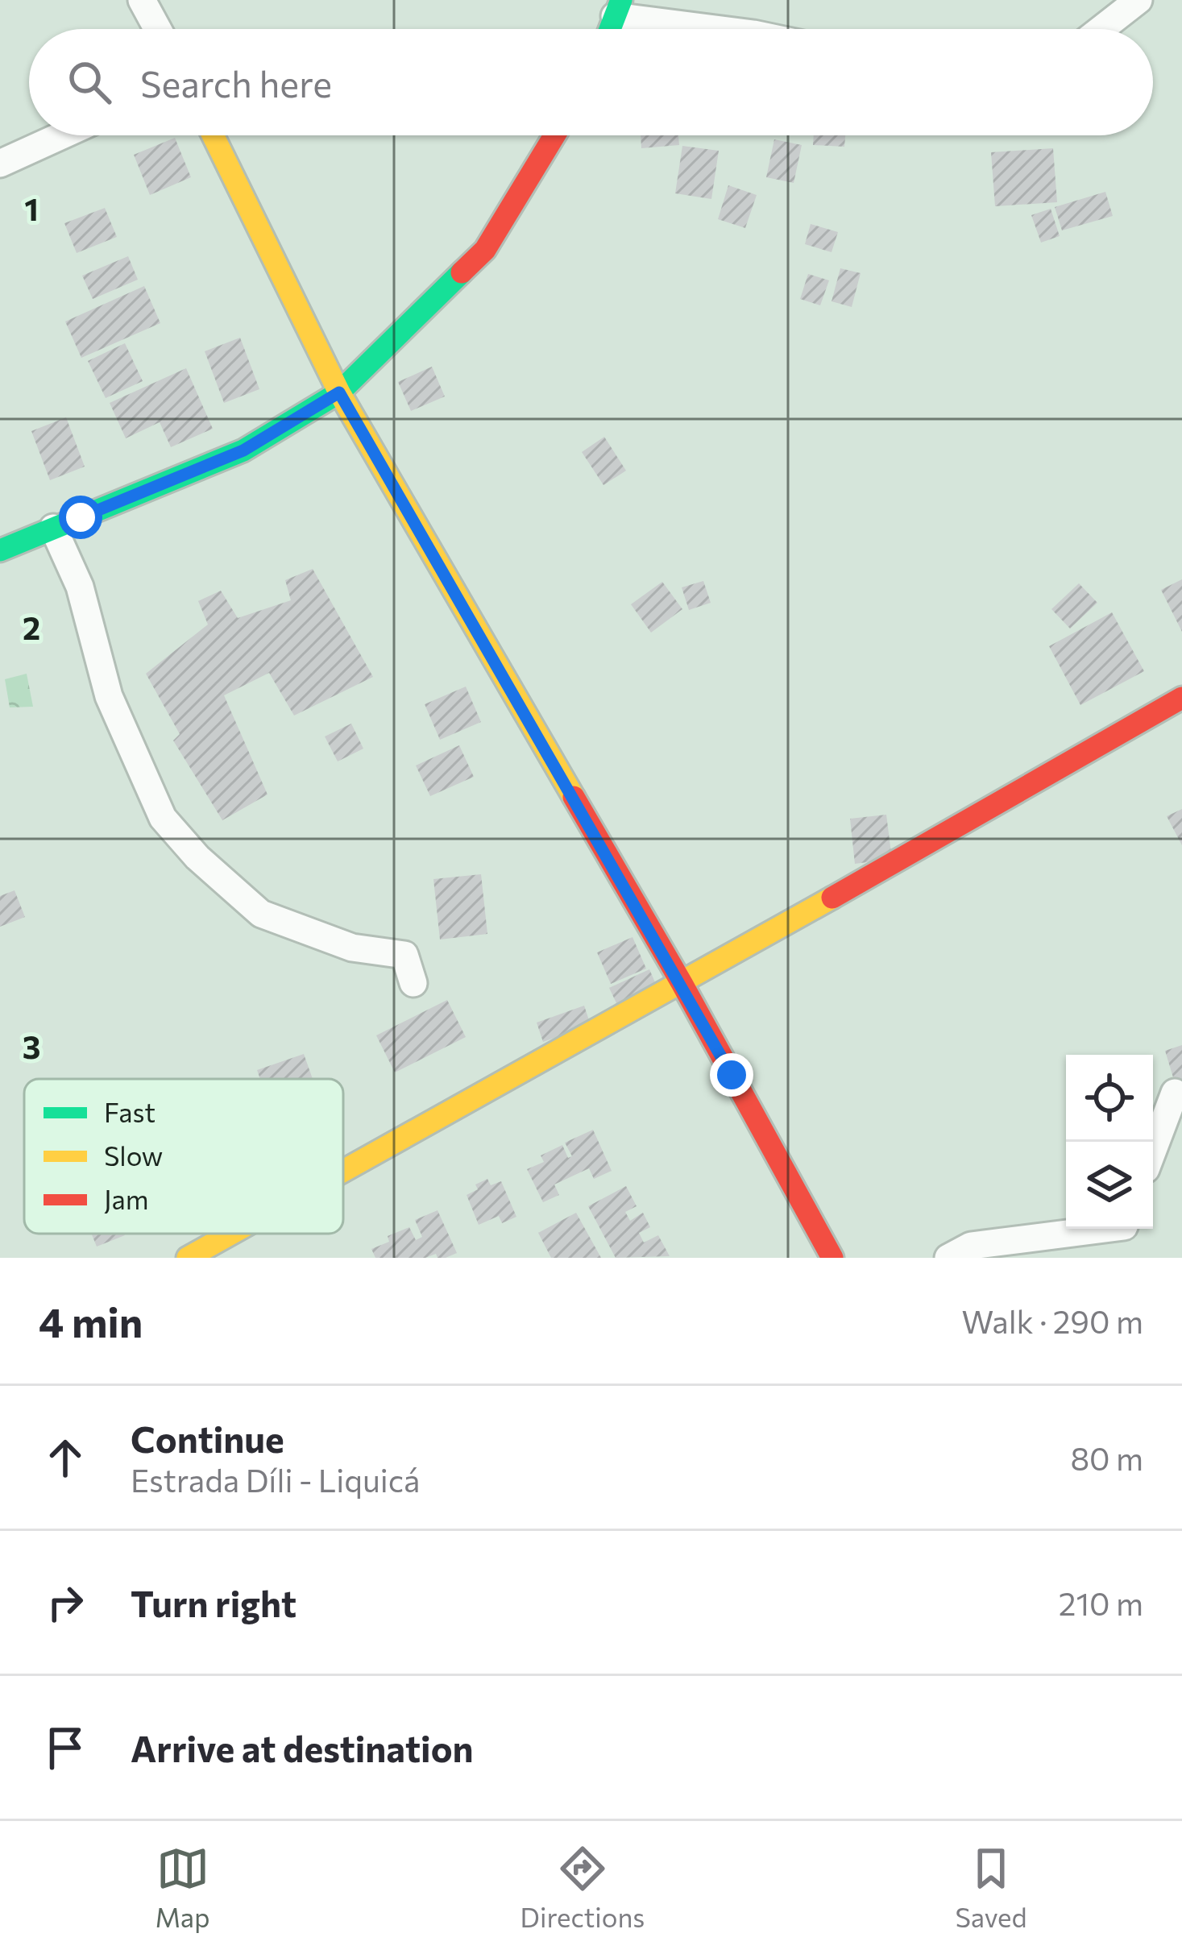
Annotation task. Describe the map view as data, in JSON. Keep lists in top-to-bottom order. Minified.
{"legend":["Fast","Slow","Jam"],"page":{"search":"Search here","heading":["4 min","Walk · 290 m"],"list":[["Continue","Estrada Díli - Liquicá","80 m"],["Turn right","210 m"],"Arrive at destination"],"nav":["Map","Directions","Saved"]},"grid":{"rows":["1","2","3"]}}
